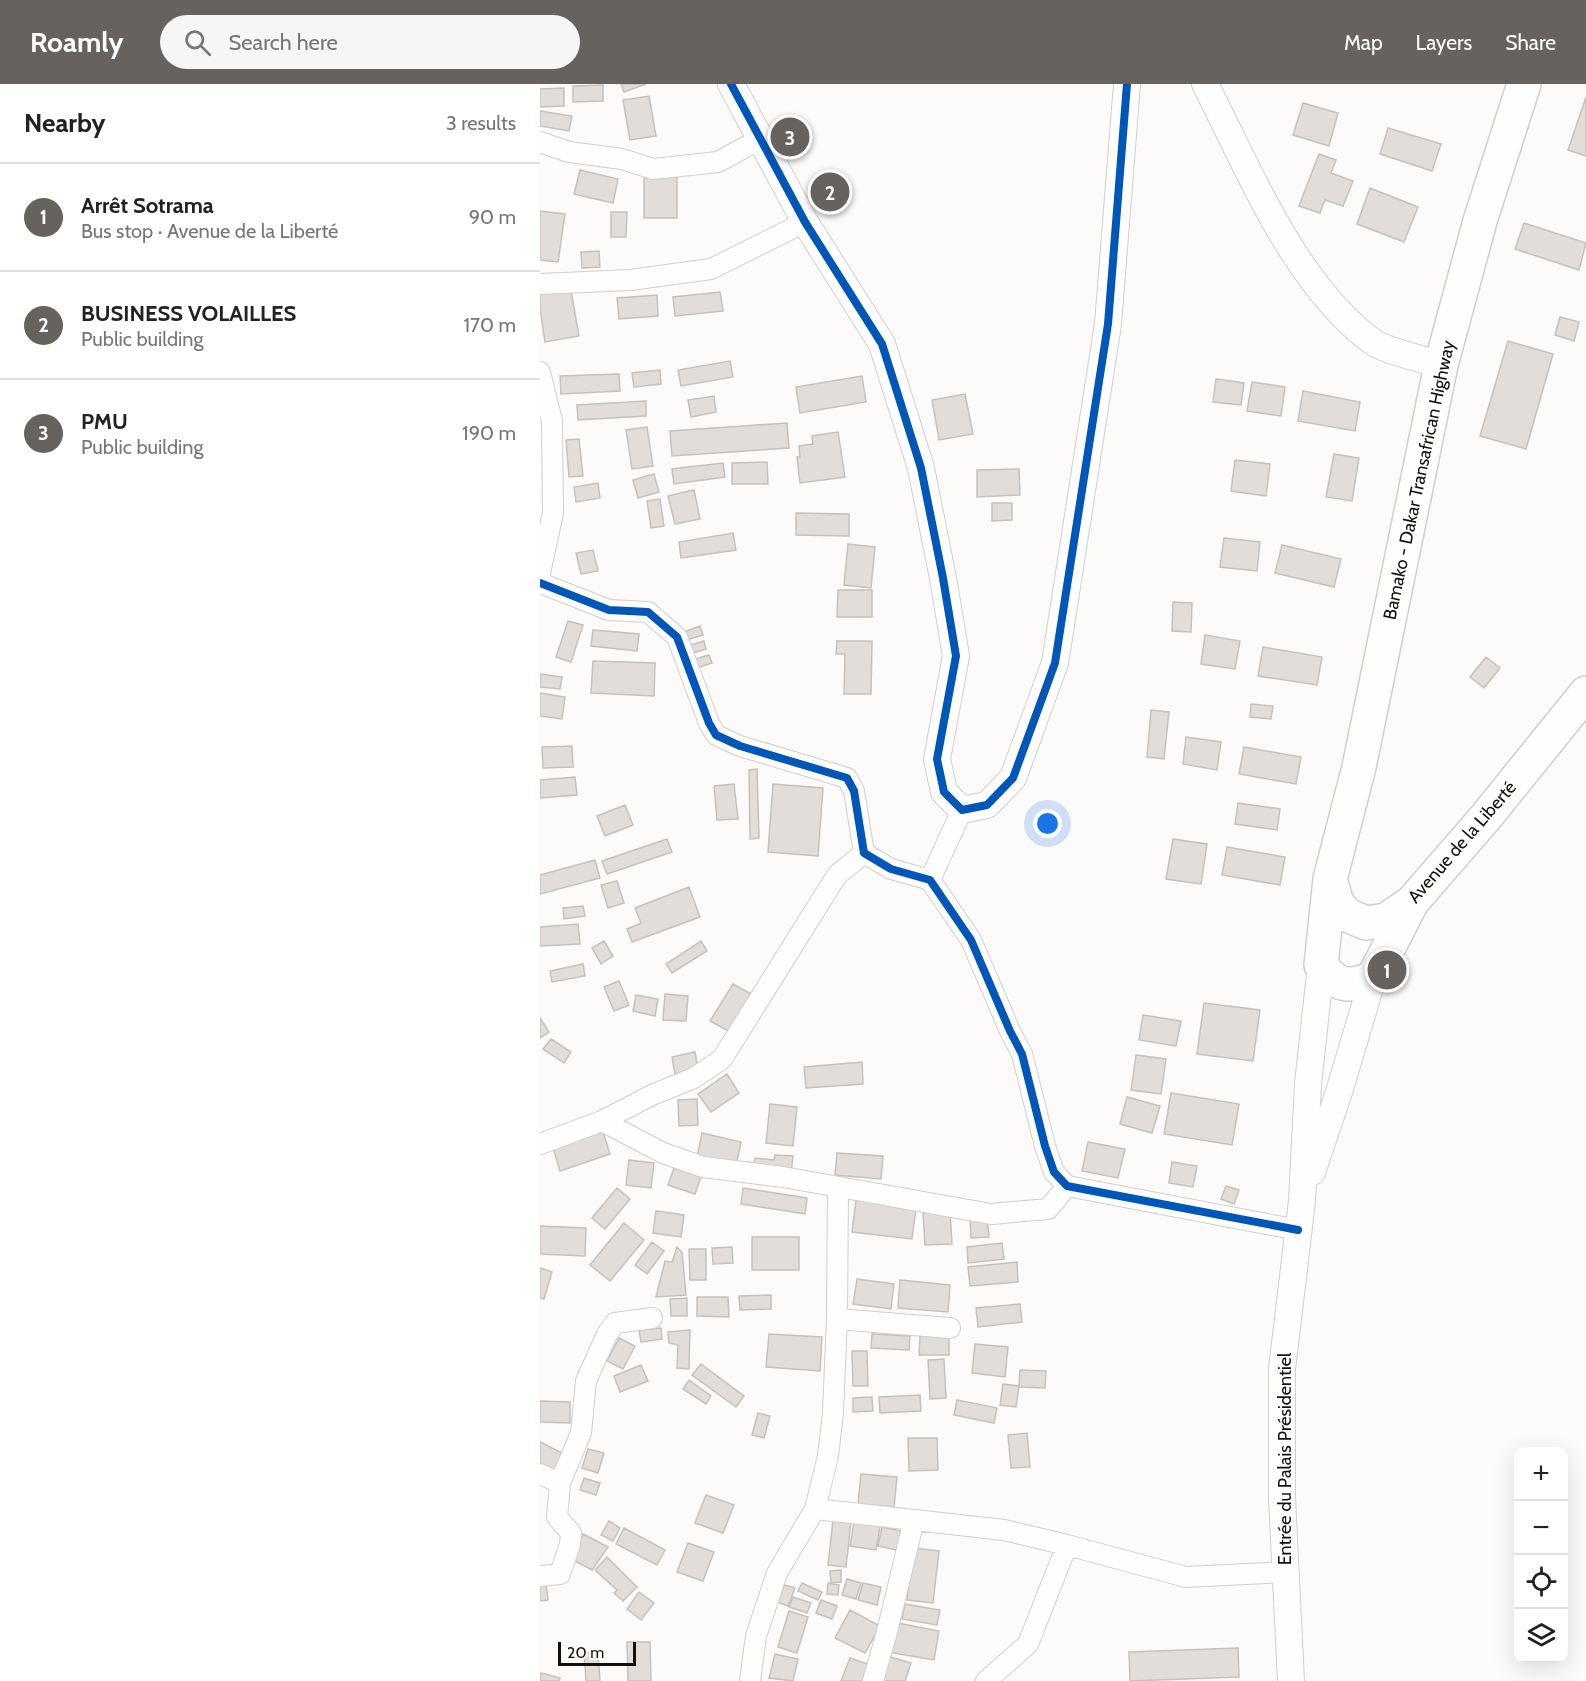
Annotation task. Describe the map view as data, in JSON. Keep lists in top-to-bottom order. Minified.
{"streets":{"highway":["Bamako - Dakar Transafrican Highway","Avenue de la Liberté"],"street":["Entrée du Palais Présidentiel"]},"crossings":[["Bamako - Dakar Transafrican Highway","Avenue de la Liberté"]],"scale_bar":"20 m","page":{"header":"Roamly","search":"Search here","nav":["Map","Layers","Share"],"heading":["Nearby","3 results"],"pins":["3","2","1"],"list":[{"mark":"1","name":"Arrêt Sotrama","note":"Bus stop · Avenue de la Liberté","value":"90 m"},{"mark":"2","name":"BUSINESS VOLAILLES","note":"Public building","value":"170 m"},{"mark":"3","name":"PMU","note":"Public building","value":"190 m"}],"map_buttons":["+","−"],"scale":"20 m"}}
